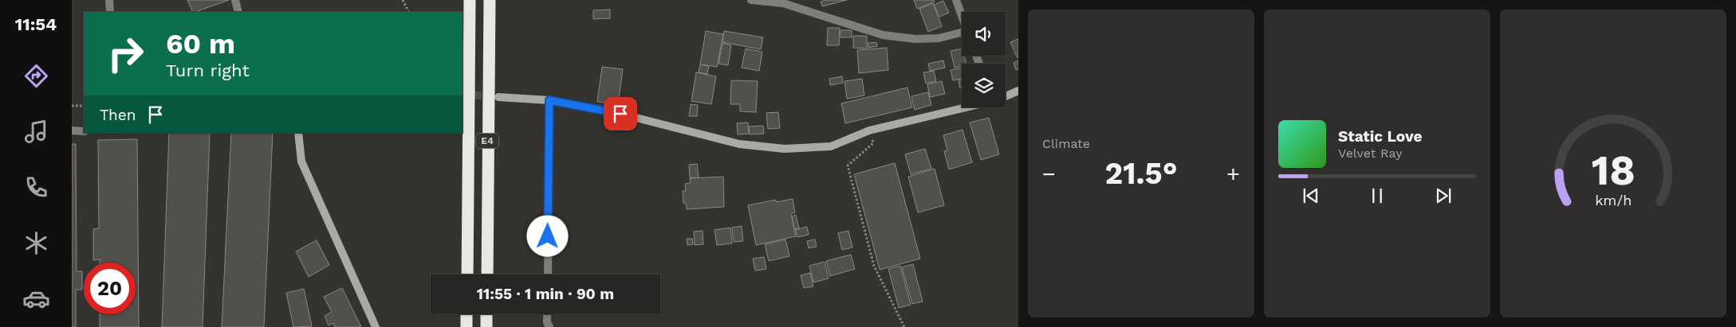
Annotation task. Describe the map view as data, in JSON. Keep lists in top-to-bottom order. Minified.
{"streets":{"highway":["E4"]},"page":{"tabs":"11:54","tile":"Climate","turn":["60 m","Turn right"],"then":"Then","song":["Static Love","Velvet Ray"],"heat":["−","21.5°","+"],"limit":"20","trip":"11:55 · 1 min · 90 m","gauge":["18","km/h"]}}
